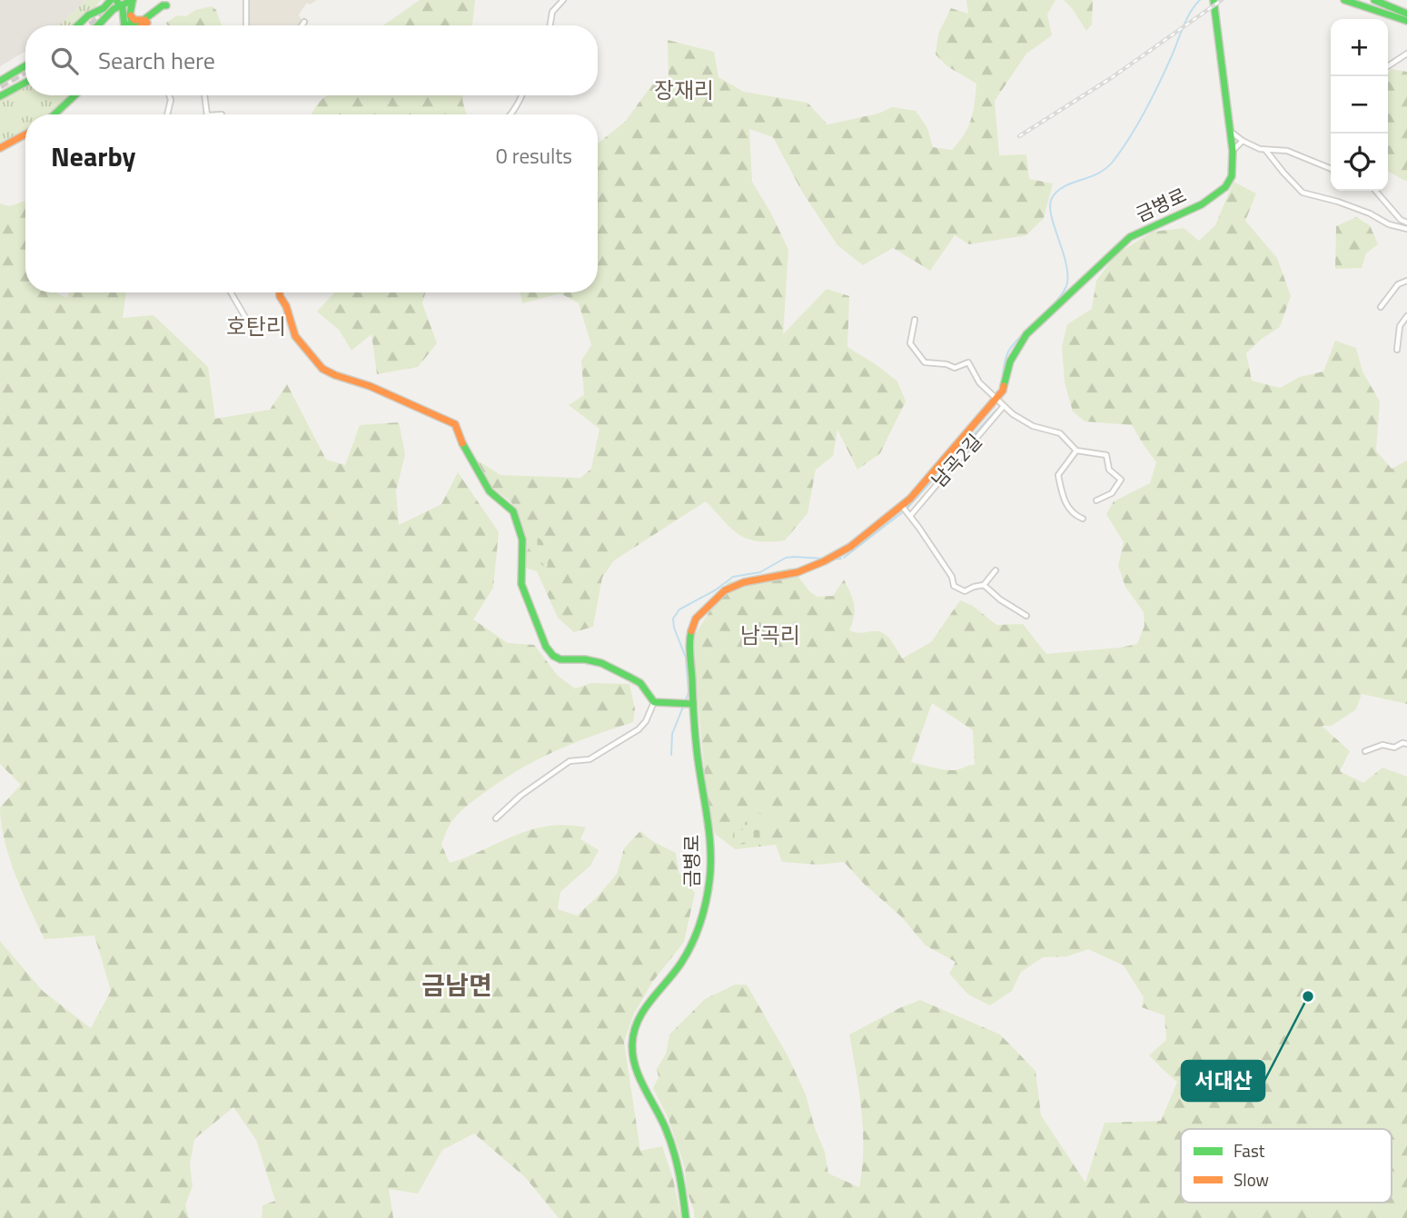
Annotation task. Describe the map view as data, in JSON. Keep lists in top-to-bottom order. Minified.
{"streets":{"main road":["금병로"],"street":["남곡2길"]},"districts":["장재리","호탄리","남곡리","금남면"],"places":["서대산"],"legend":["Fast","Slow"],"page":{"map_buttons":["+","−"],"search":"Search here","heading":["Nearby","0 results"]}}
